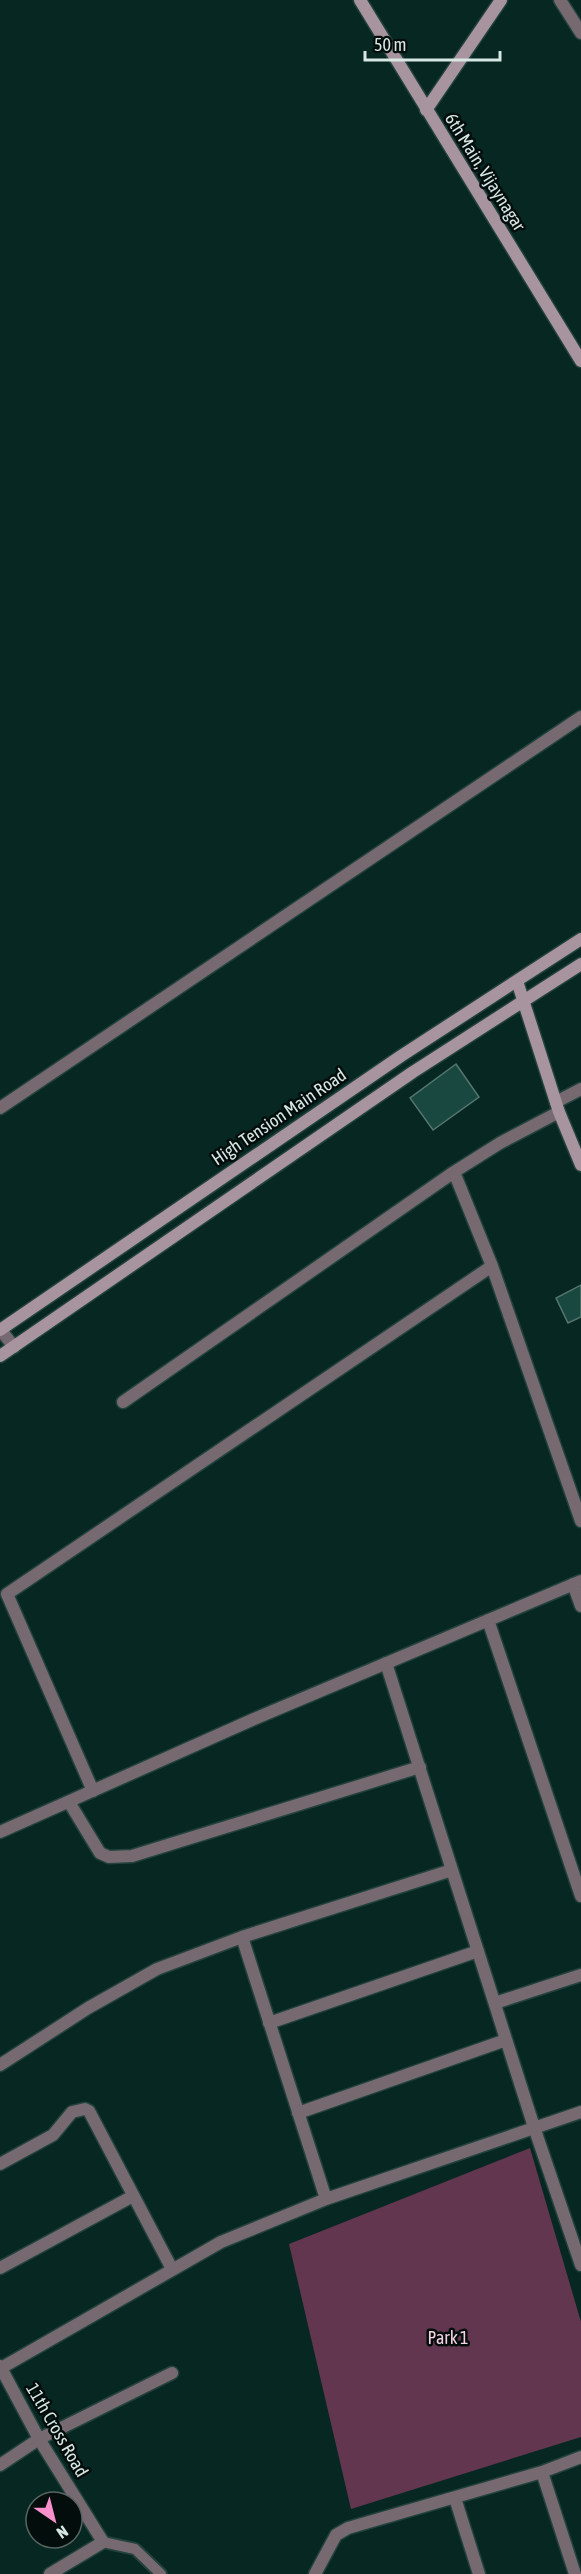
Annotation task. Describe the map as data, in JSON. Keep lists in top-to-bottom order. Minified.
{"streets":{"main road":["6th Main, Vijaynagar","High Tension Main Road"],"street":["11th Cross Road"]},"parks":["Park 1"],"scale_bar":"50 m","north":"bottom right"}
